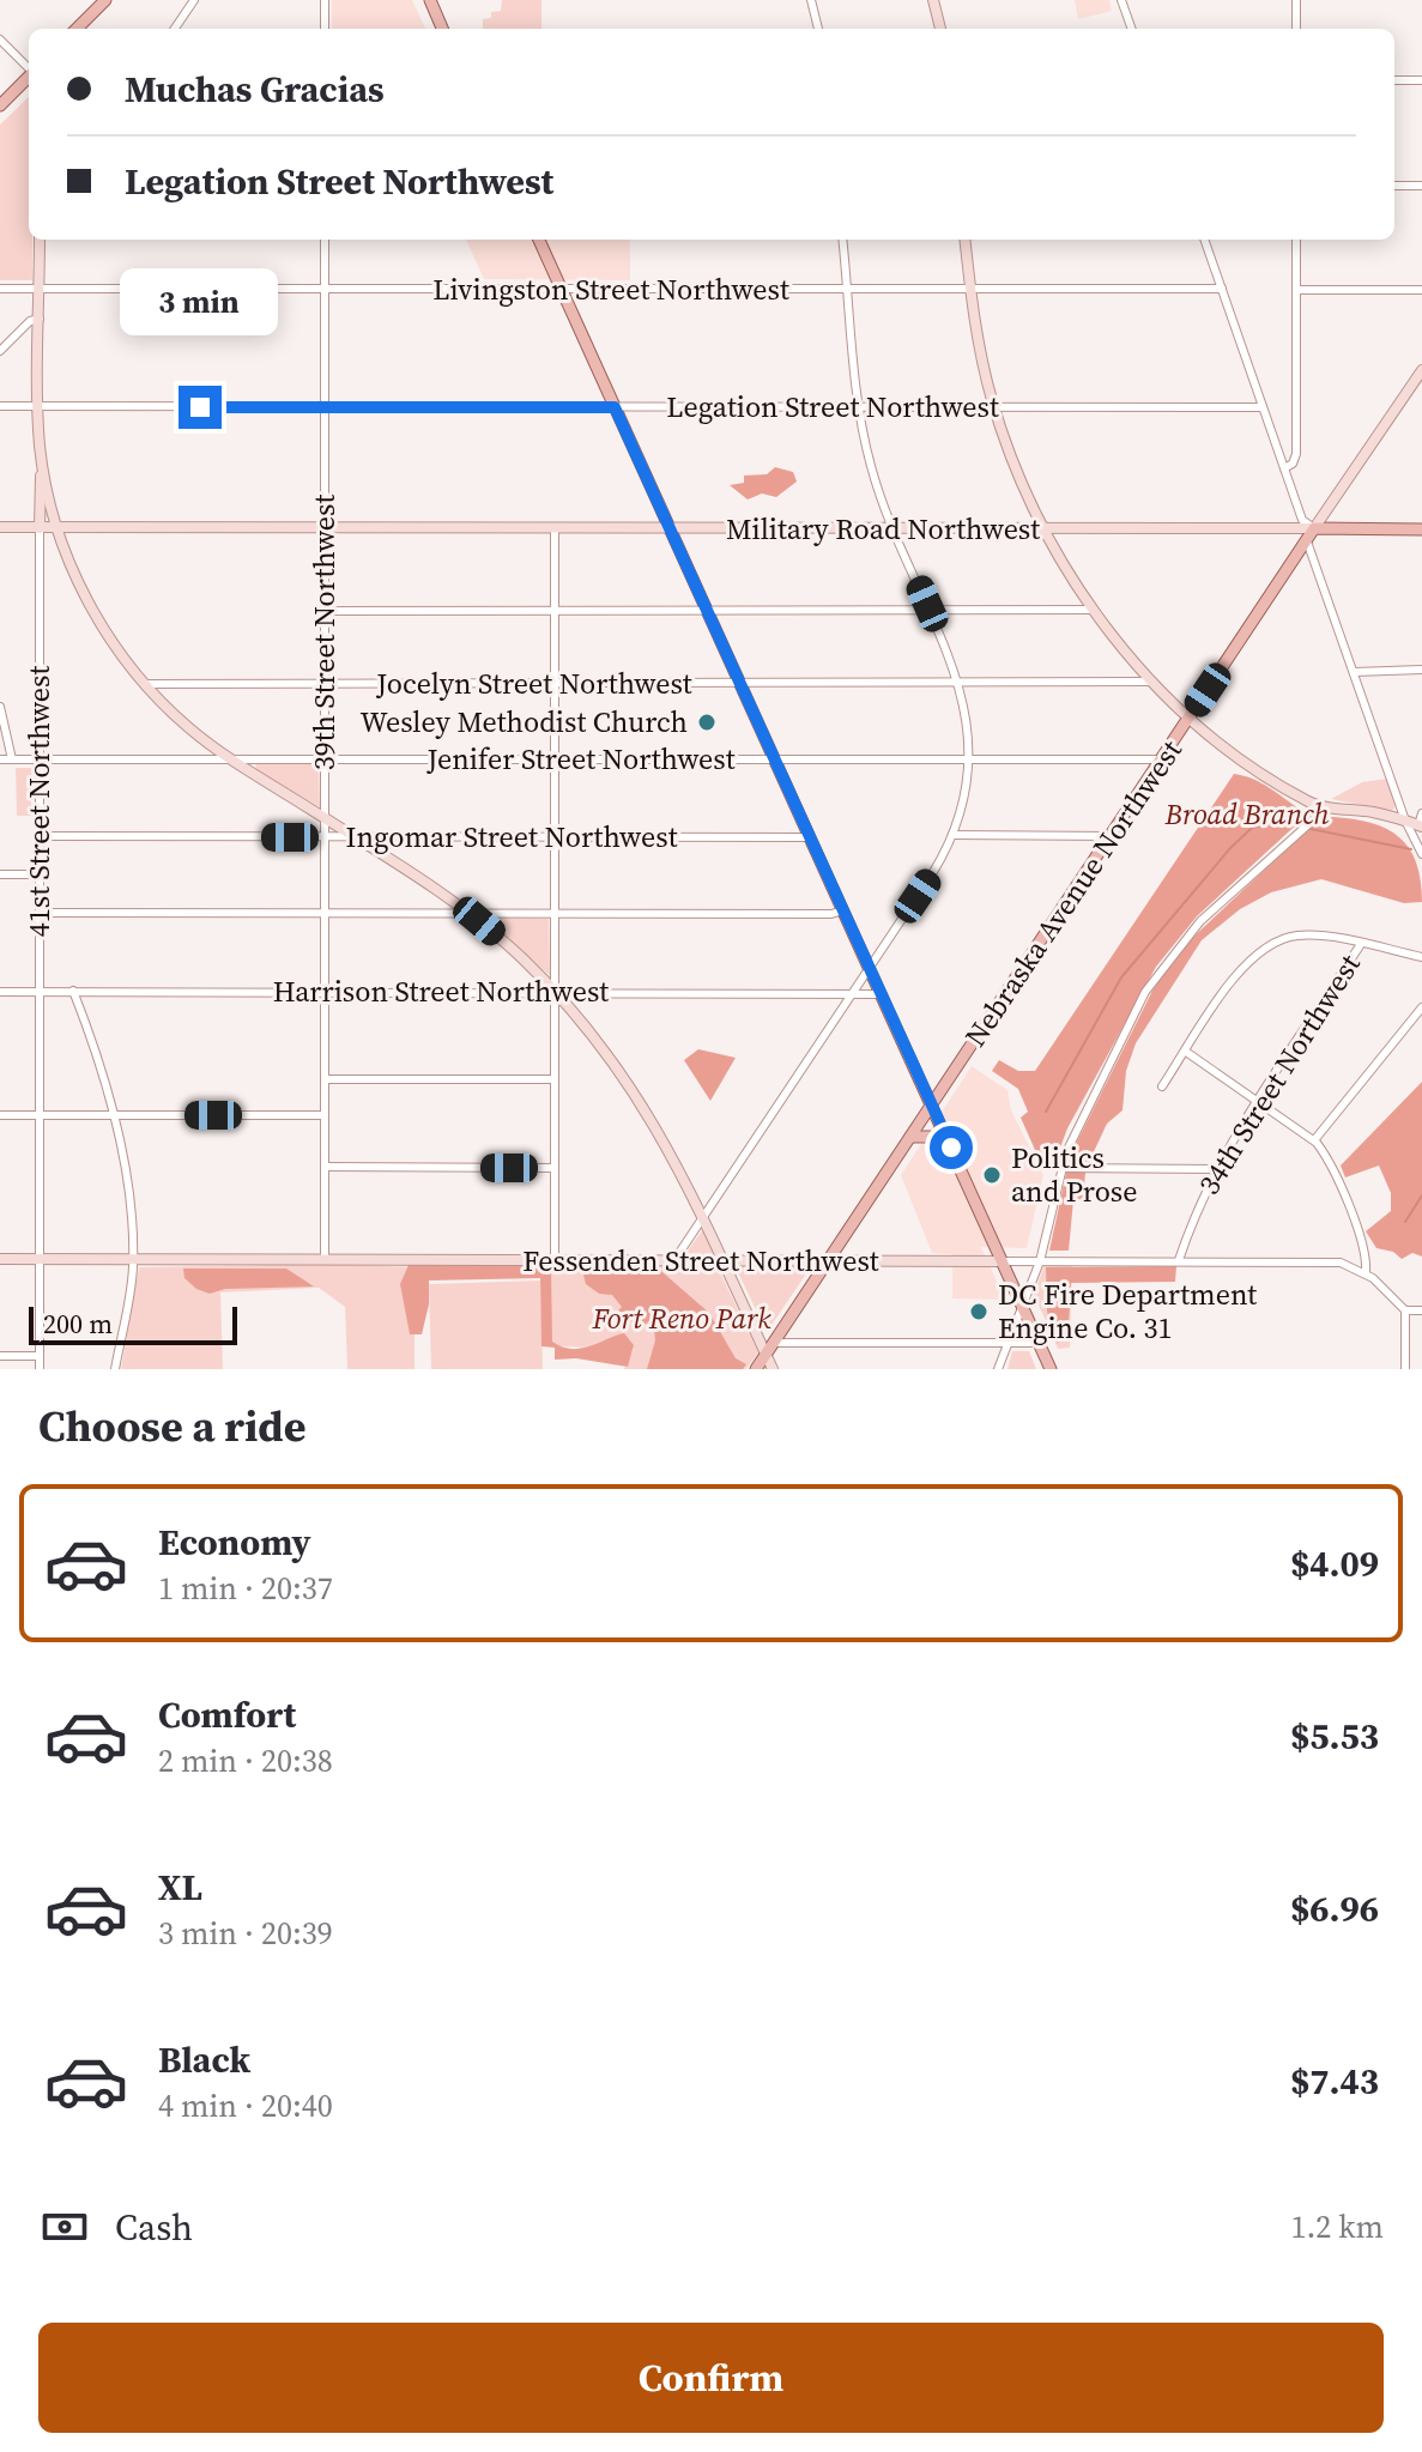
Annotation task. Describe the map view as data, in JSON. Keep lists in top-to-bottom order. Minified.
{"streets":{"main road":["Military Road Northwest","41st Street Northwest","Nebraska Avenue Northwest","Fessenden Street Northwest"],"street":["Livingston Street Northwest","Legation Street Northwest","39th Street Northwest","Jocelyn Street Northwest","Jenifer Street Northwest","Ingomar Street Northwest","Harrison Street Northwest","34th Street Northwest"]},"crossings":[["Livingston Street Northwest","39th Street Northwest"],["Livingston Street Northwest","41st Street Northwest"],["Legation Street Northwest","39th Street Northwest"],["Legation Street Northwest","41st Street Northwest"],["Military Road Northwest","39th Street Northwest"],["Military Road Northwest","41st Street Northwest"],["Military Road Northwest","Nebraska Avenue Northwest"],["39th Street Northwest","Jocelyn Street Northwest"],["39th Street Northwest","Jenifer Street Northwest"],["39th Street Northwest","Ingomar Street Northwest"],["39th Street Northwest","Harrison Street Northwest"],["39th Street Northwest","Fessenden Street Northwest"],["Jenifer Street Northwest","41st Street Northwest"],["Jenifer Street Northwest","Nebraska Avenue Northwest"],["41st Street Northwest","Ingomar Street Northwest"],["41st Street Northwest","Harrison Street Northwest"],["41st Street Northwest","Fessenden Street Northwest"],["Nebraska Avenue Northwest","Fessenden Street Northwest"],["34th Street Northwest","Fessenden Street Northwest"]],"parks":["Broad Branch","Fort Reno Park"],"places":["Wesley Methodist Church","Politics and Prose","DC Fire Department Engine Co. 31"],"scale_bar":"200 m","page":{"banner":["Muchas Gracias","Legation Street Northwest"],"bubble":"3 min","scale":"200 m","heading":"Choose a ride","list":[{"name":"Economy","note":"1 min · 20:37","value":"$4.09"},{"name":"Comfort","note":"2 min · 20:38","value":"$5.53"},{"name":"XL","note":"3 min · 20:39","value":"$6.96"},{"name":"Black","note":"4 min · 20:40","value":"$7.43"}],"pay":["Cash","1.2 km"],"buttons":"Confirm"}}
